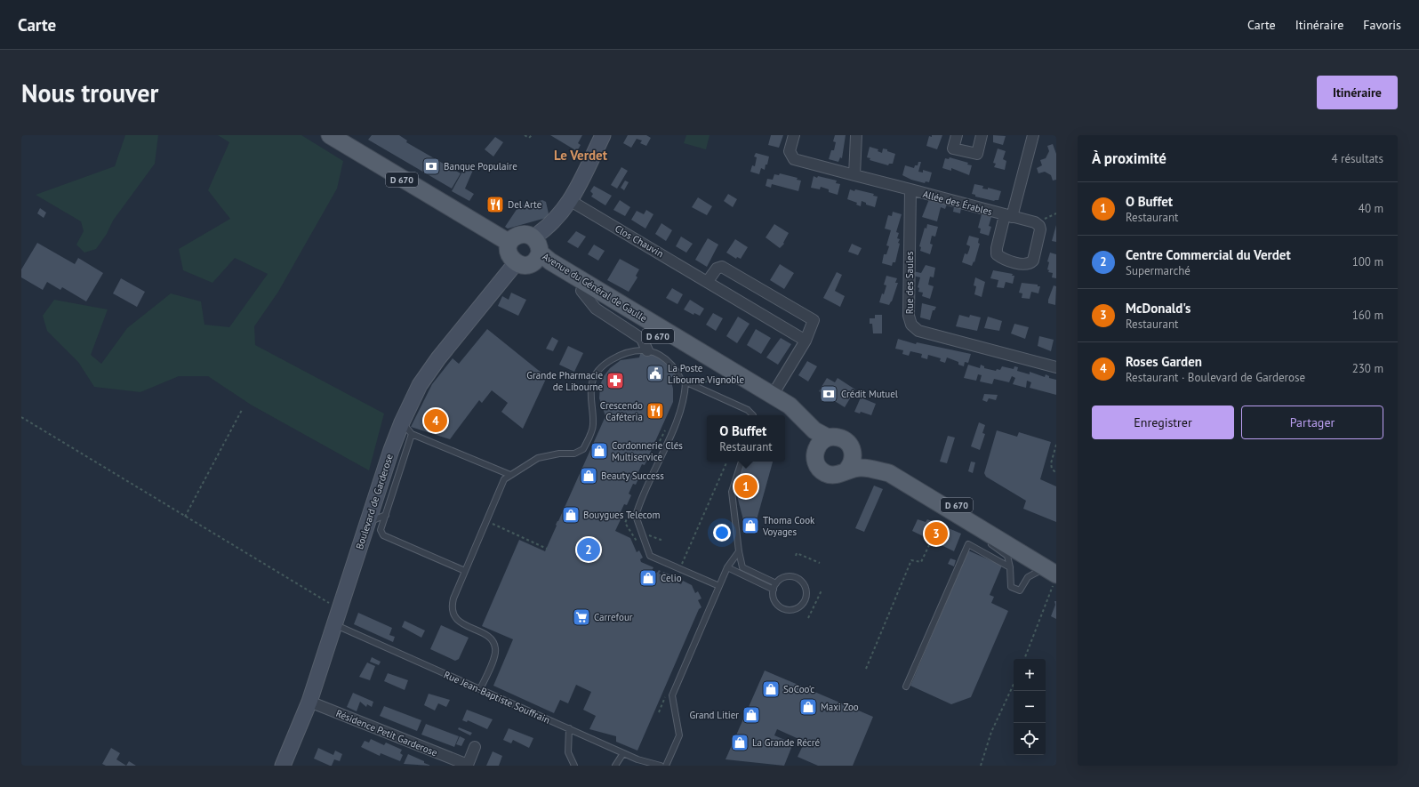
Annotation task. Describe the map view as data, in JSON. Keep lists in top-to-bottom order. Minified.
{"streets":{"main road":["D 670","Avenue du Général de Gaulle","Boulevard de Garderose"],"street":["Allée des Érables","Clos Chauvin","Rue des Saules","Résidence Petit Garderose"],"lane":["Rue Jean-Baptiste Souffrain"]},"crossings":[["D 670","Avenue du Général de Gaulle"],["Allée des Érables","Rue des Saules"],["Clos Chauvin","Boulevard de Garderose"],["Avenue du Général de Gaulle","Boulevard de Garderose"],["Boulevard de Garderose","Rue Jean-Baptiste Souffrain"],["Boulevard de Garderose","Résidence Petit Garderose"]],"districts":["Le Verdet"],"places":{"bank":["Banque Populaire","Crédit Mutuel"],"restaurant":["Del Arte","Crescendo Caféteria"],"public building":["La Poste Libourne Vignoble"],"pharmacy":["Grande Pharmacie de Libourne"],"shop":["Cordonnerie Clés Multiservice","Beauty Success","Bouygues Telecom","Thoma Cook Voyages","Celio","SoCoo'c","Maxi Zoo","Grand Litier","La Grande Récré"],"supermarket":["Carrefour"]},"page":{"header":"Carte","nav":["Carte","Itinéraire","Favoris"],"buttons":["Itinéraire",["Enregistrer","Partager"]],"title":"Nous trouver","heading":["À proximité","4 résultats"],"list":[{"mark":"1","name":"O Buffet","note":"Restaurant","value":"40 m"},{"mark":"2","name":"Centre Commercial du Verdet","note":"Supermarché","value":"100 m"},{"mark":"3","name":"McDonald's","note":"Restaurant","value":"160 m"},{"mark":"4","name":"Roses Garden","note":"Restaurant · Boulevard de Garderose","value":"230 m"}],"pins":["4","1","3","2"],"popup":["O Buffet","Restaurant"],"map_buttons":["+","−"]}}
